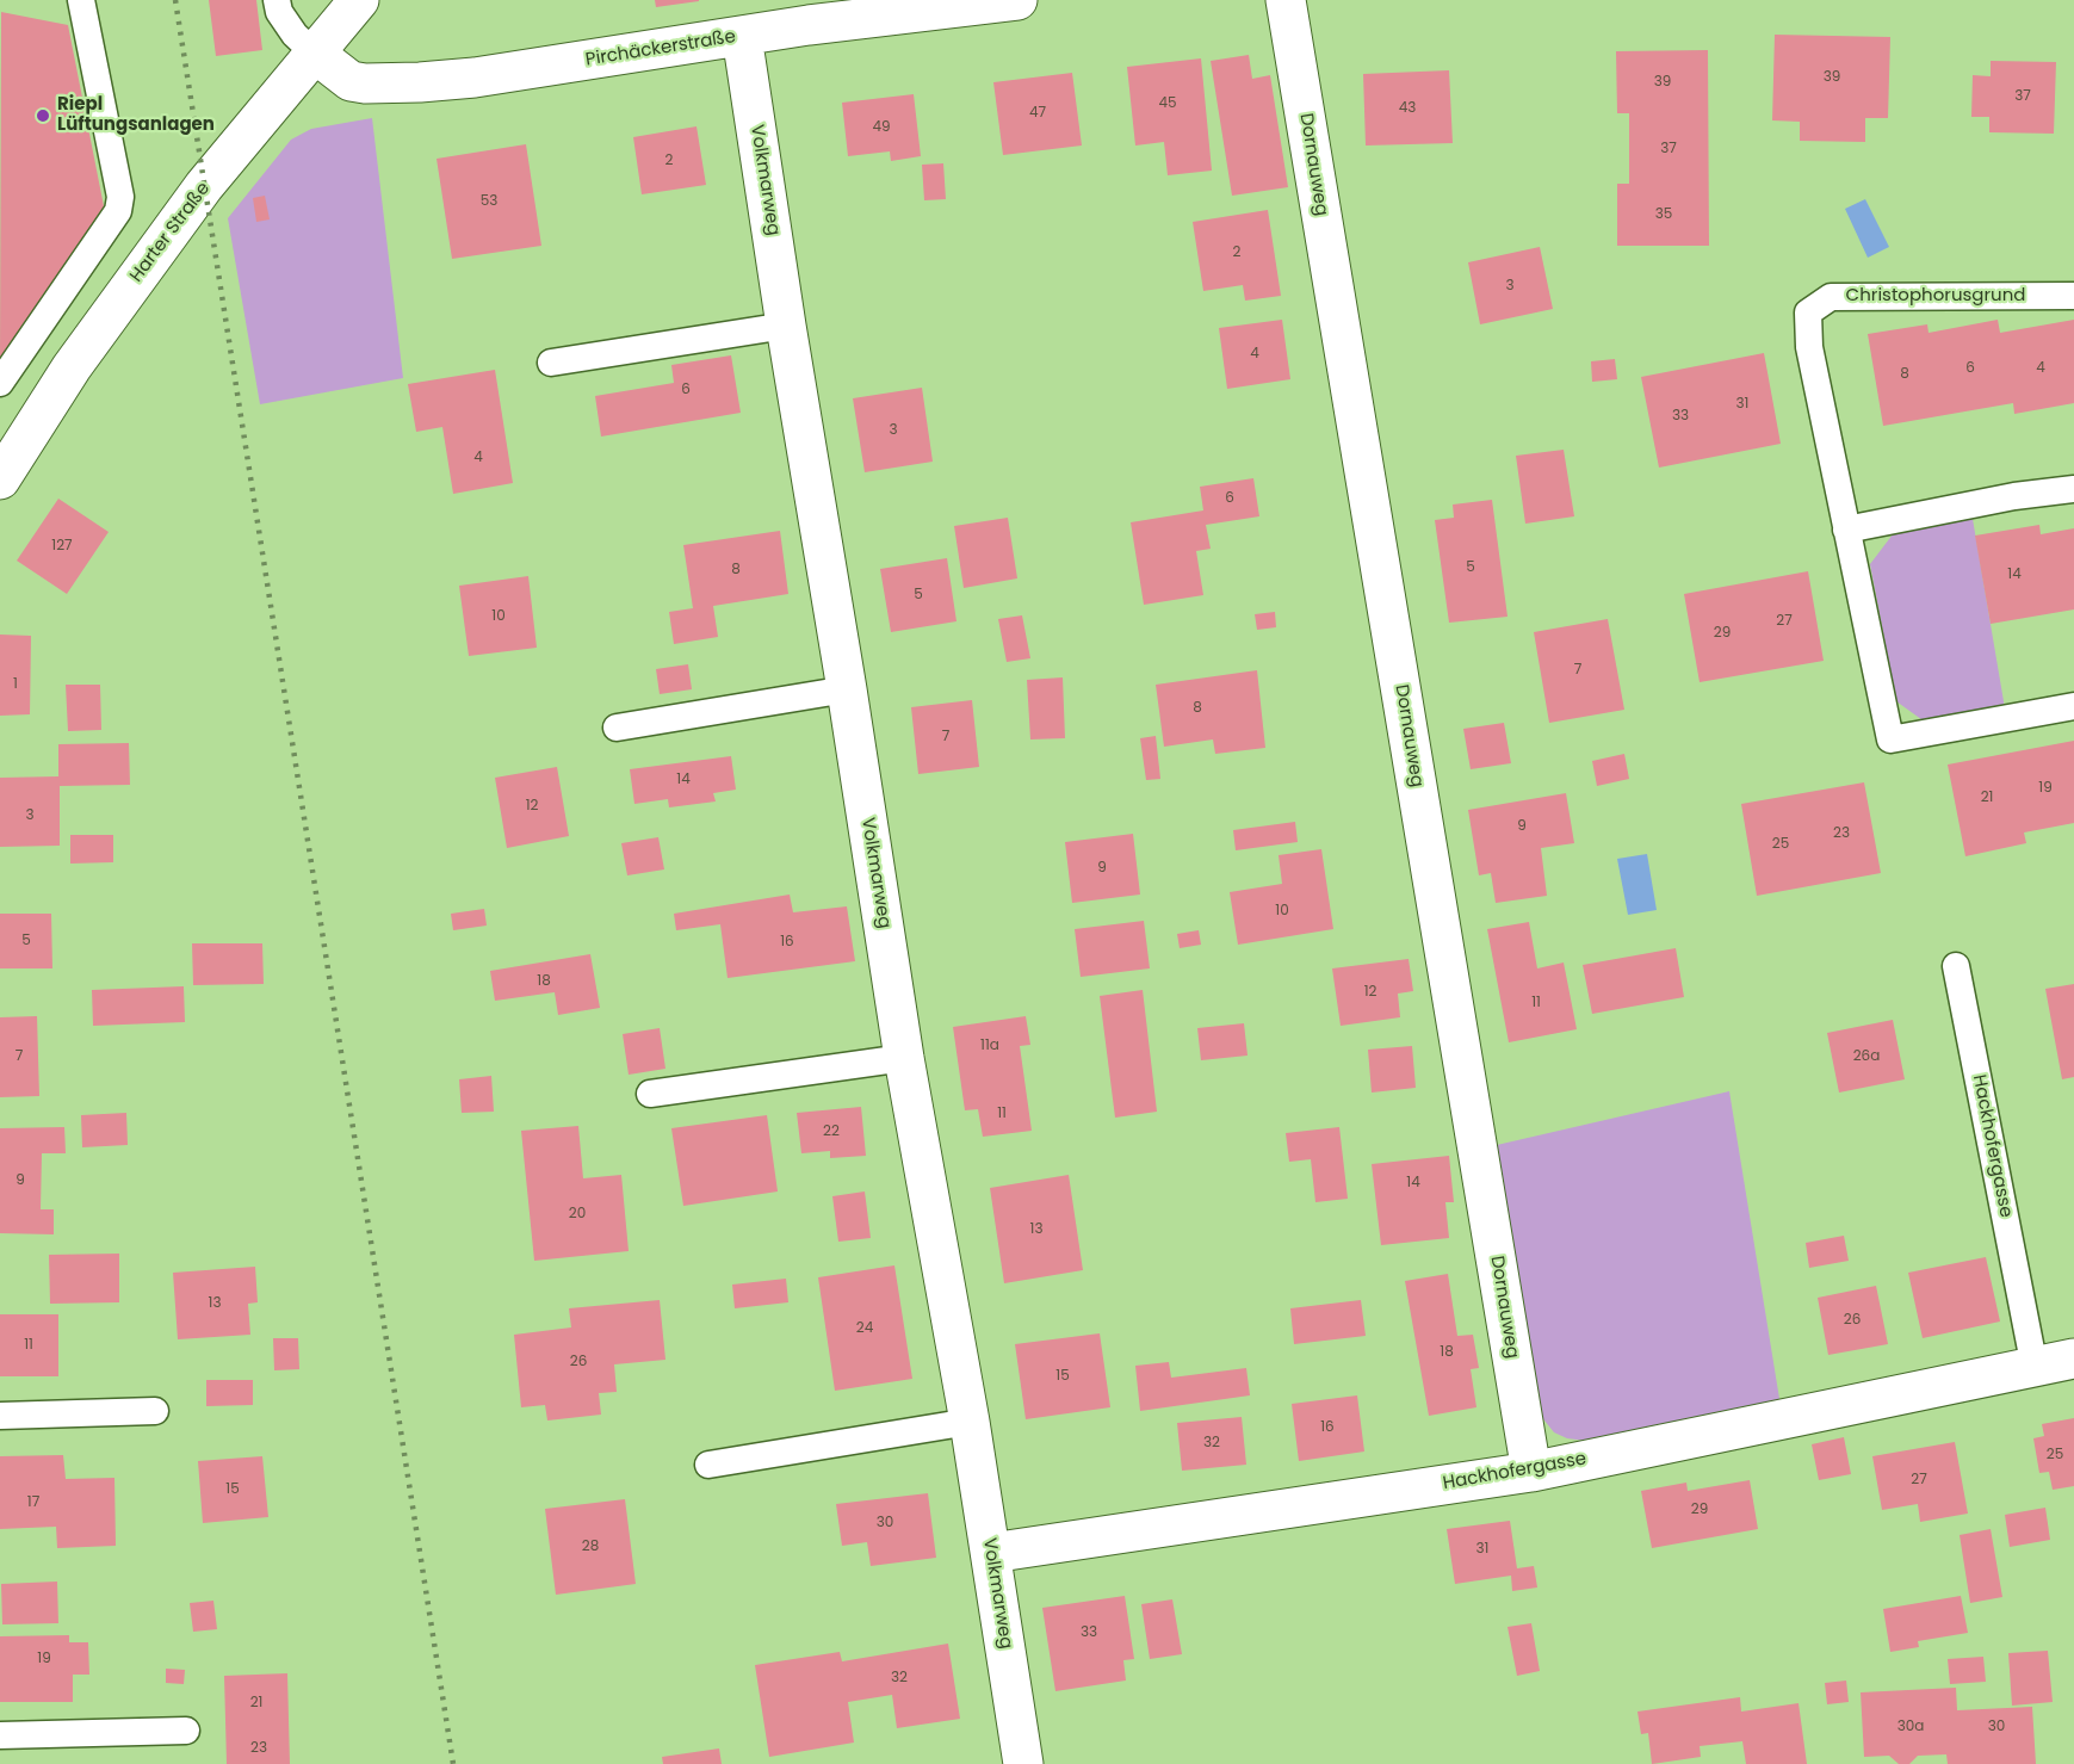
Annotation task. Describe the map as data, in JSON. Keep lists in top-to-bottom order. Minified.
{"streets":{"street":["Pirchäckerstraße","Dornauweg","Volkmarweg","Harter Straße","Hackhofergasse"],"lane":["Christophorusgrund"]},"crossings":[["Pirchäckerstraße","Volkmarweg"],["Pirchäckerstraße","Harter Straße"],["Dornauweg","Hackhofergasse"],["Volkmarweg","Hackhofergasse"]],"places":["Riepl Lüftungsanlagen"],"house_numbers":["39","39","37","45","43","47","49","37","2","53","35","2","3","4","6","4","8","6","31","33","3","4","6","127","5","8","14","5","10","27","29","7","1","8","7","14","19","21","12","3","9","23","25","9","10","5","16","18","12","11","11a","7","26a","11","22","9","14","20","13","13","26","24","11","18","26","15","16","32","25","27","15","17","29","30","28","31","33","19","32","21","30a","30","23"]}
